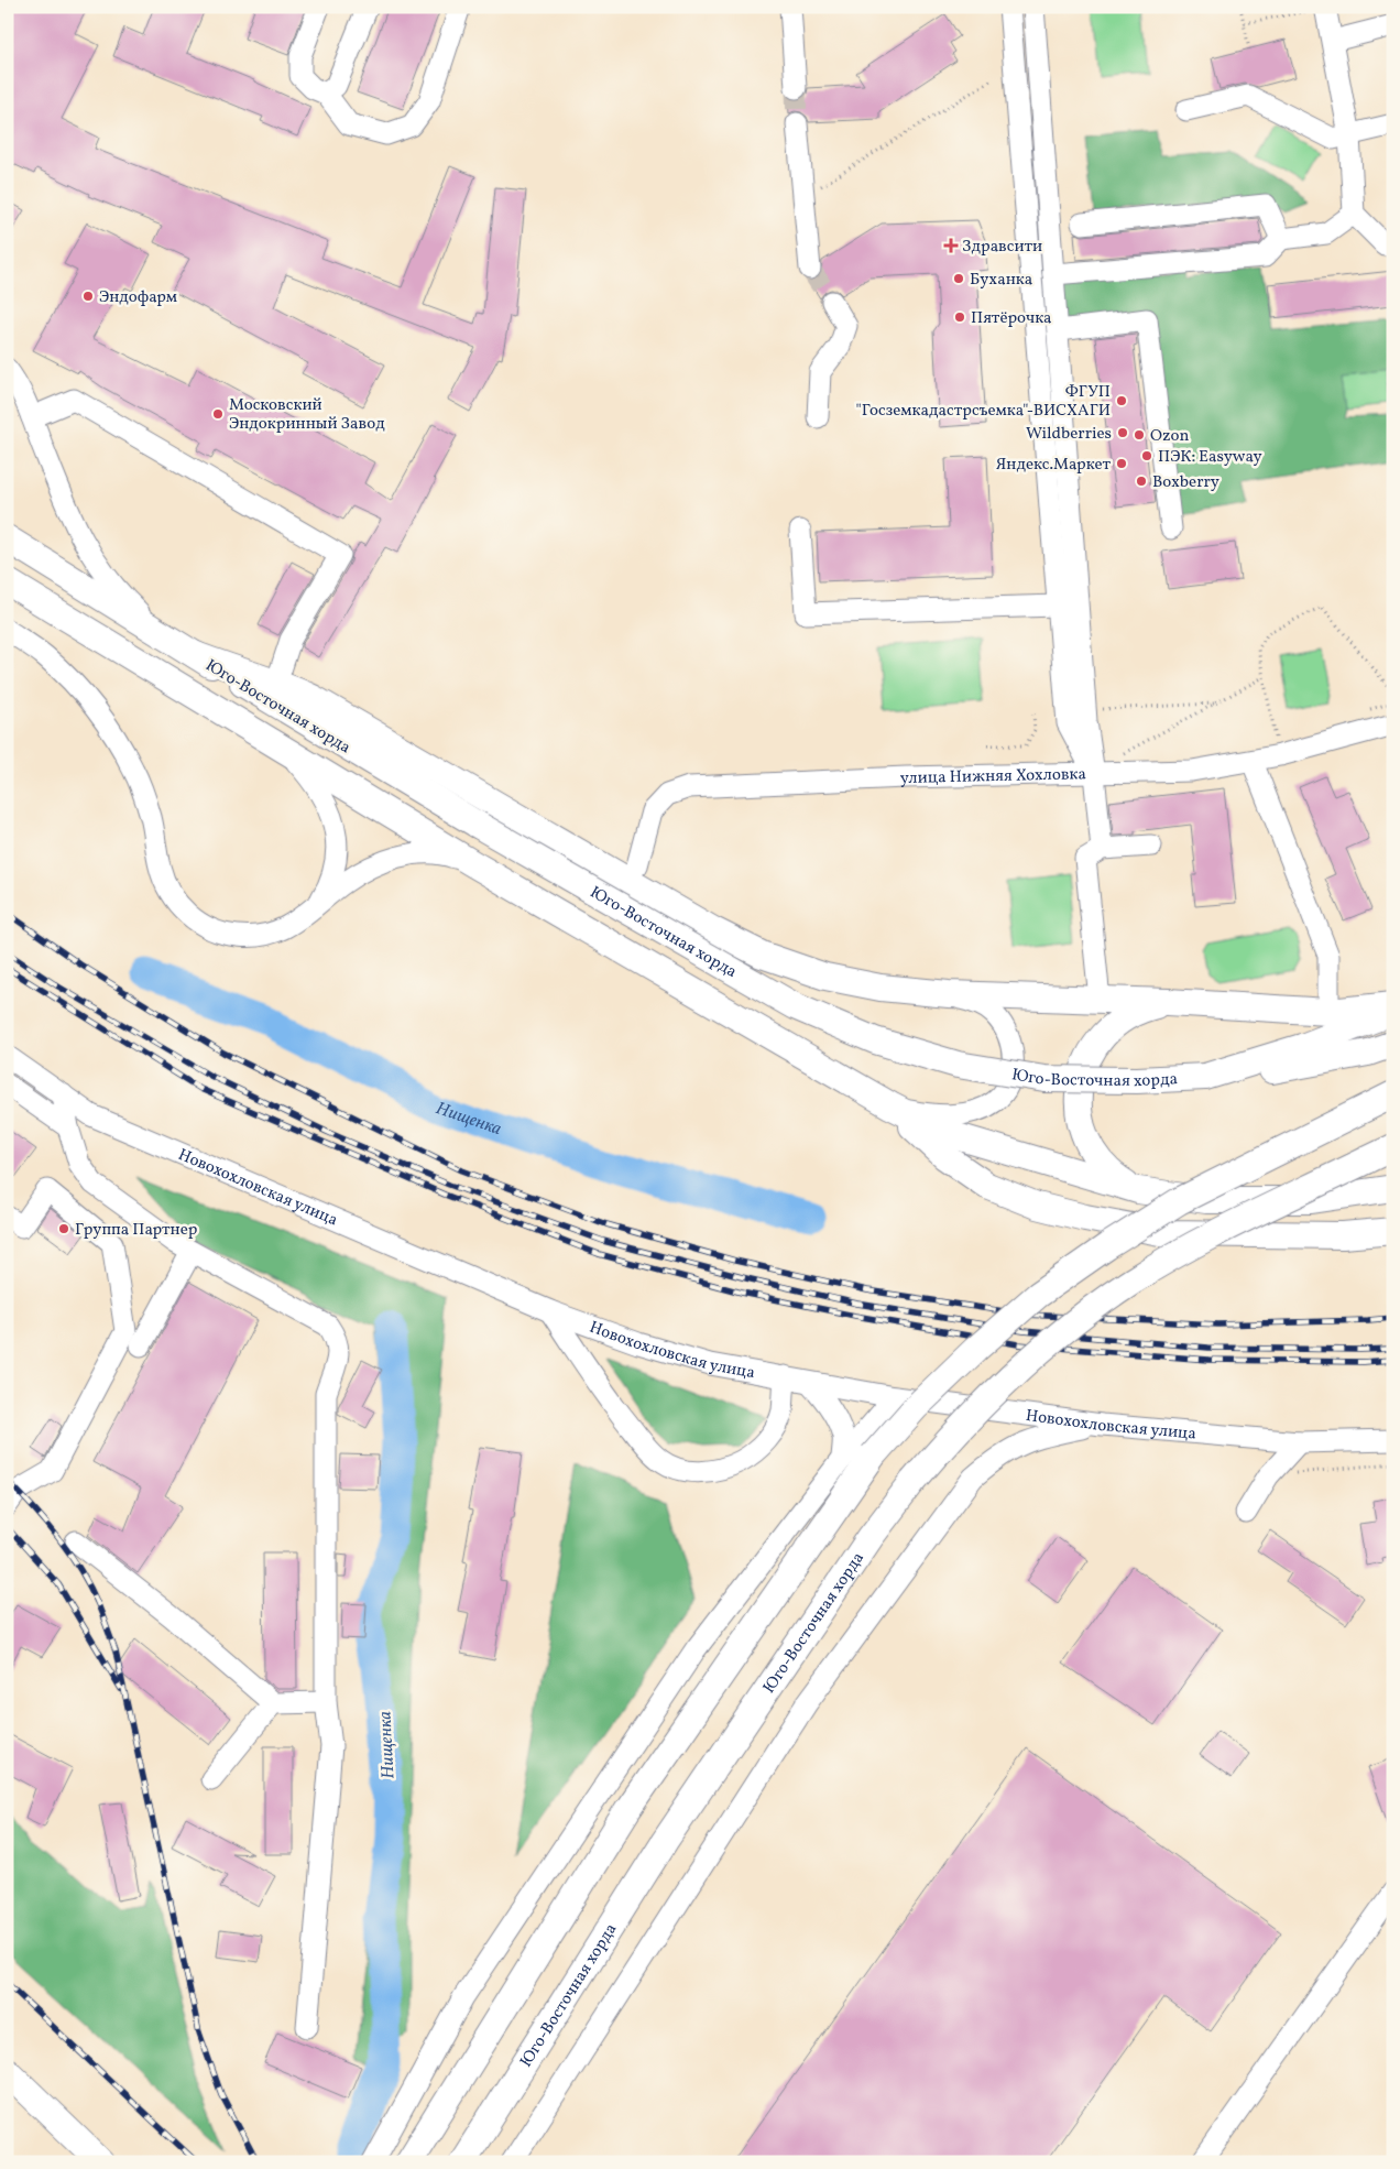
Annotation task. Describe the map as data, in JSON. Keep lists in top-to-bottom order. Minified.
{"streets":{"main road":["Юго-Восточная хорда"],"street":["улица Нижняя Хохловка","Новохохловская улица"]},"water":["Нищенка"],"places":{"health":["Здравсити"],"other":["Буханка","Эндофарм","Пятёрочка","ФГУП \"Госземкадастрсъемка\"-ВИСХАГИ","Московский Эндокринный Завод","Wildberries","Ozon","ПЭК: Easyway","Яндекс.Маркет","Boxberry","Группа Партнер"]}}
